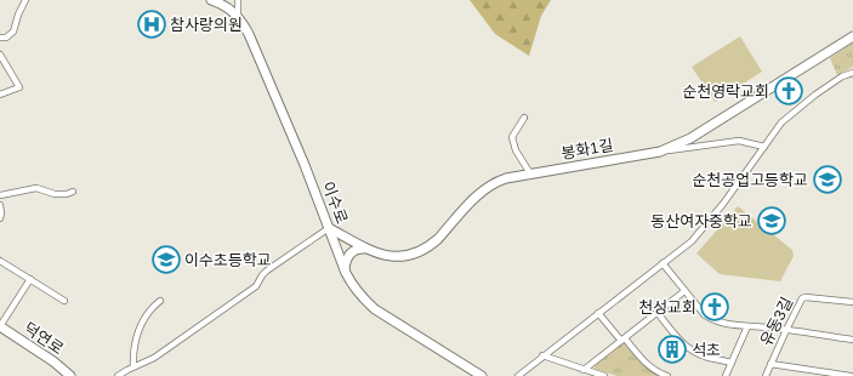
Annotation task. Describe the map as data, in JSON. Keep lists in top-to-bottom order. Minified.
{"streets":{"street":["봉화1길","이수로","유동3길","덕연로"]},"crossings":[["봉화1길","이수로"]],"places":{"hospital":["참사랑의원"],"church":["순천영락교회","천성교회"],"school or university":["순천공업고등학교","동산여자중학교","이수초등학교"],"building":["석초"]}}
